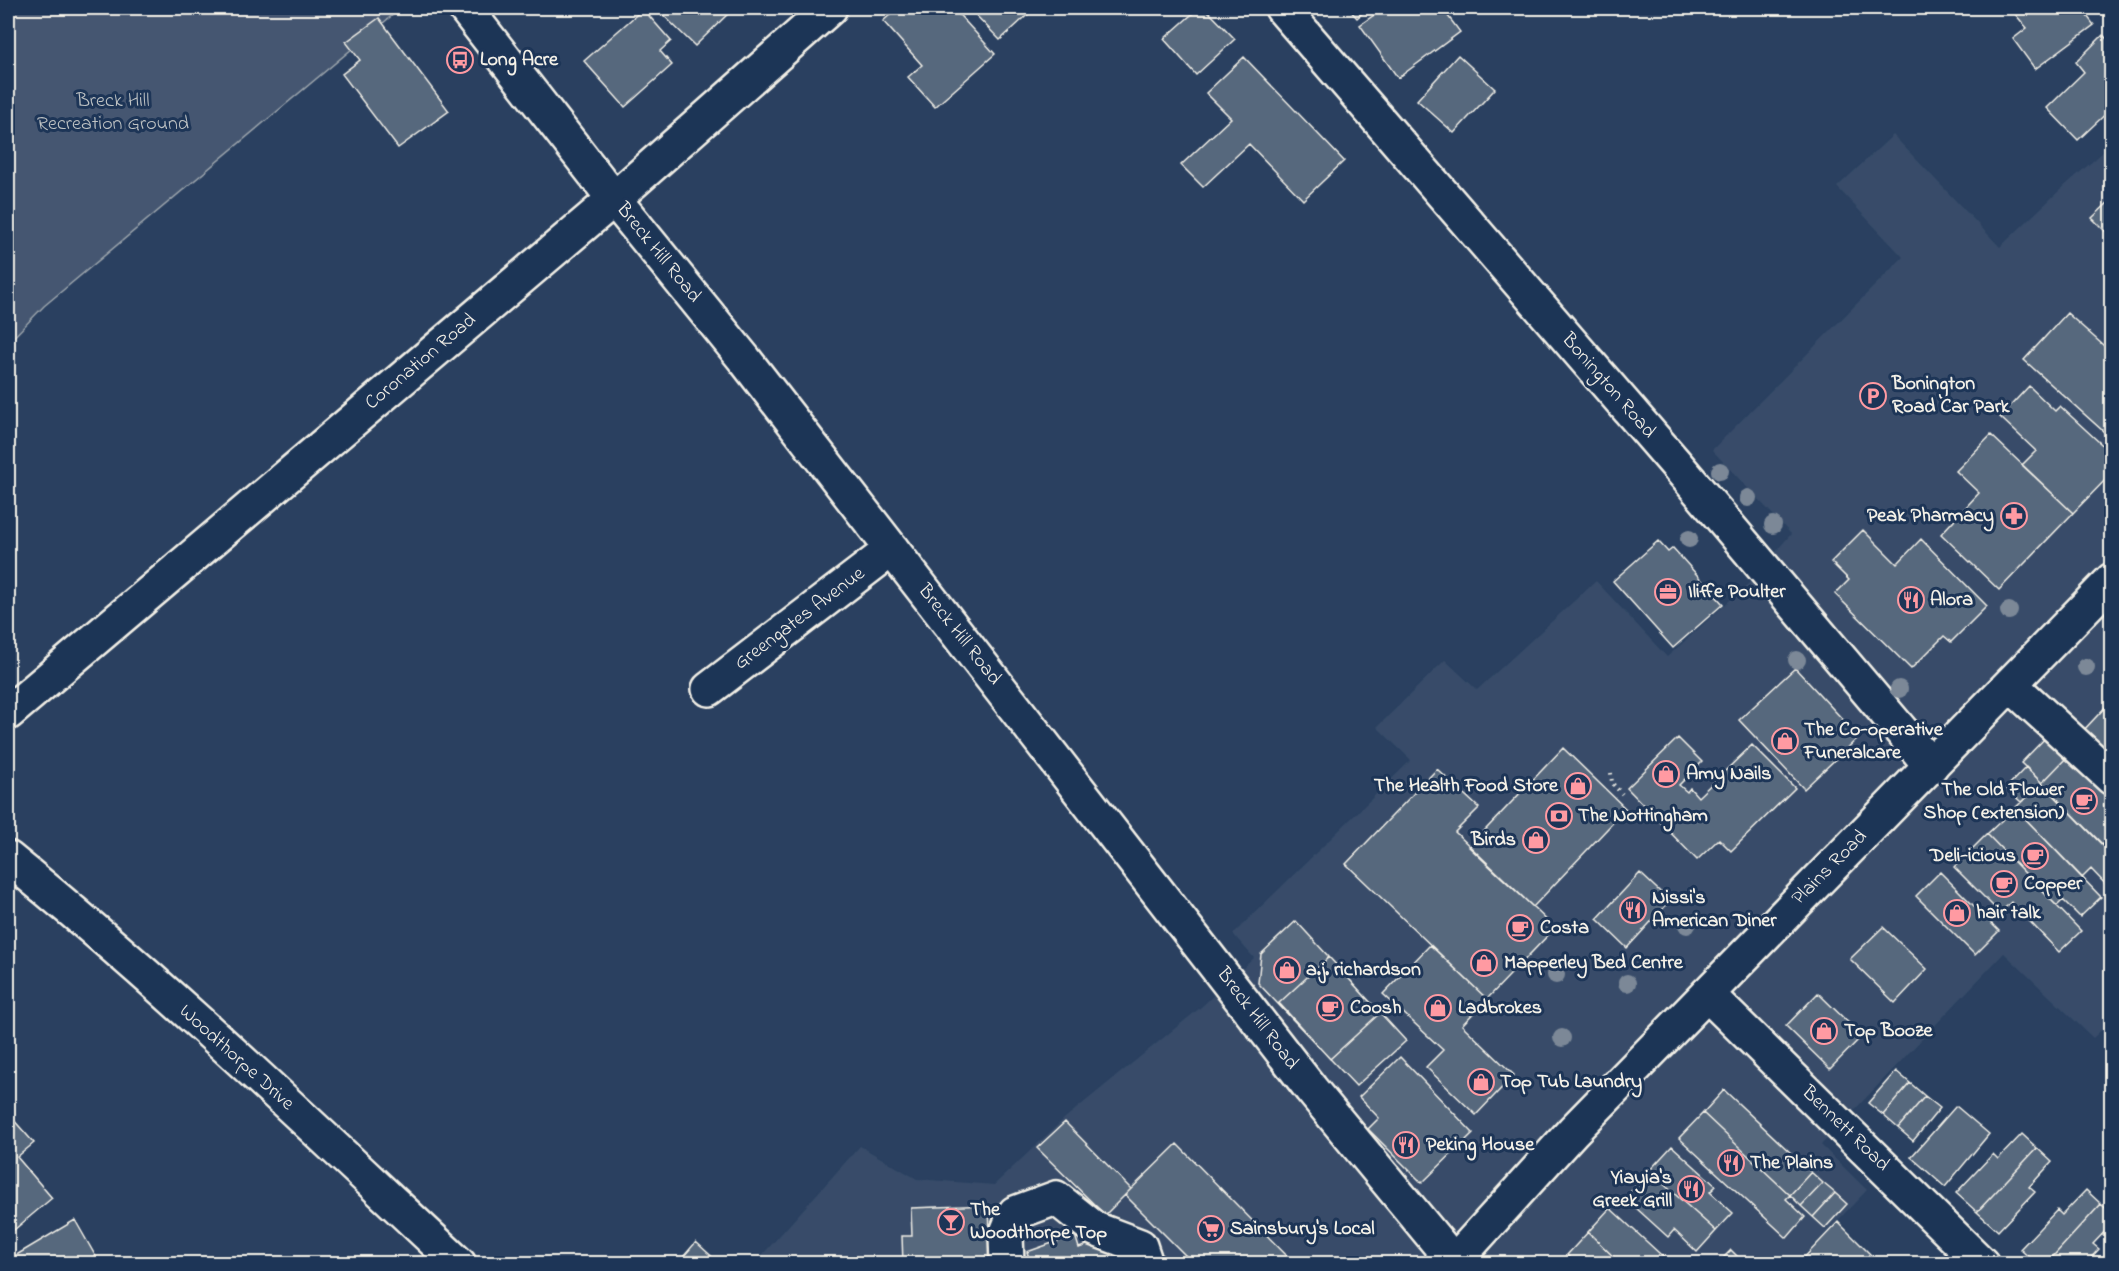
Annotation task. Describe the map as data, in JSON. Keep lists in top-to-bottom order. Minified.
{"streets":{"street":["Breck Hill Road","Coronation Road","Bonington Road","Greengates Avenue","Plains Road","Woodthorpe Drive","Bennett Road"]},"crossings":[["Breck Hill Road","Coronation Road"],["Breck Hill Road","Greengates Avenue"],["Breck Hill Road","Plains Road"],["Bonington Road","Plains Road"],["Plains Road","Bennett Road"]],"parks":["Breck Hill Recreation Ground"],"places":{"bus stop":["Long Acre"],"parking":["Bonington Road Car Park"],"pharmacy":["Peak Pharmacy"],"office":["Iliffe Poulter"],"restaurant":["Alora","Nissi's American Diner","Peking House","The Plains","Yiayia's Greek Grill"],"shop":["The Co-operative Funeralcare","Amy Nails","The Health Food Store","Birds","hair talk","Mapperley Bed Centre","a.j. richardson","Ladbrokes","Top Booze","Top Tub Laundry"],"cafe":["The Old Flower Shop (extension)","Deli-icious","Copper","Costa","Coosh"],"bank":["The Nottingham"],"bar":["The Woodthorpe Top"],"supermarket":["Sainsbury's Local"]}}
